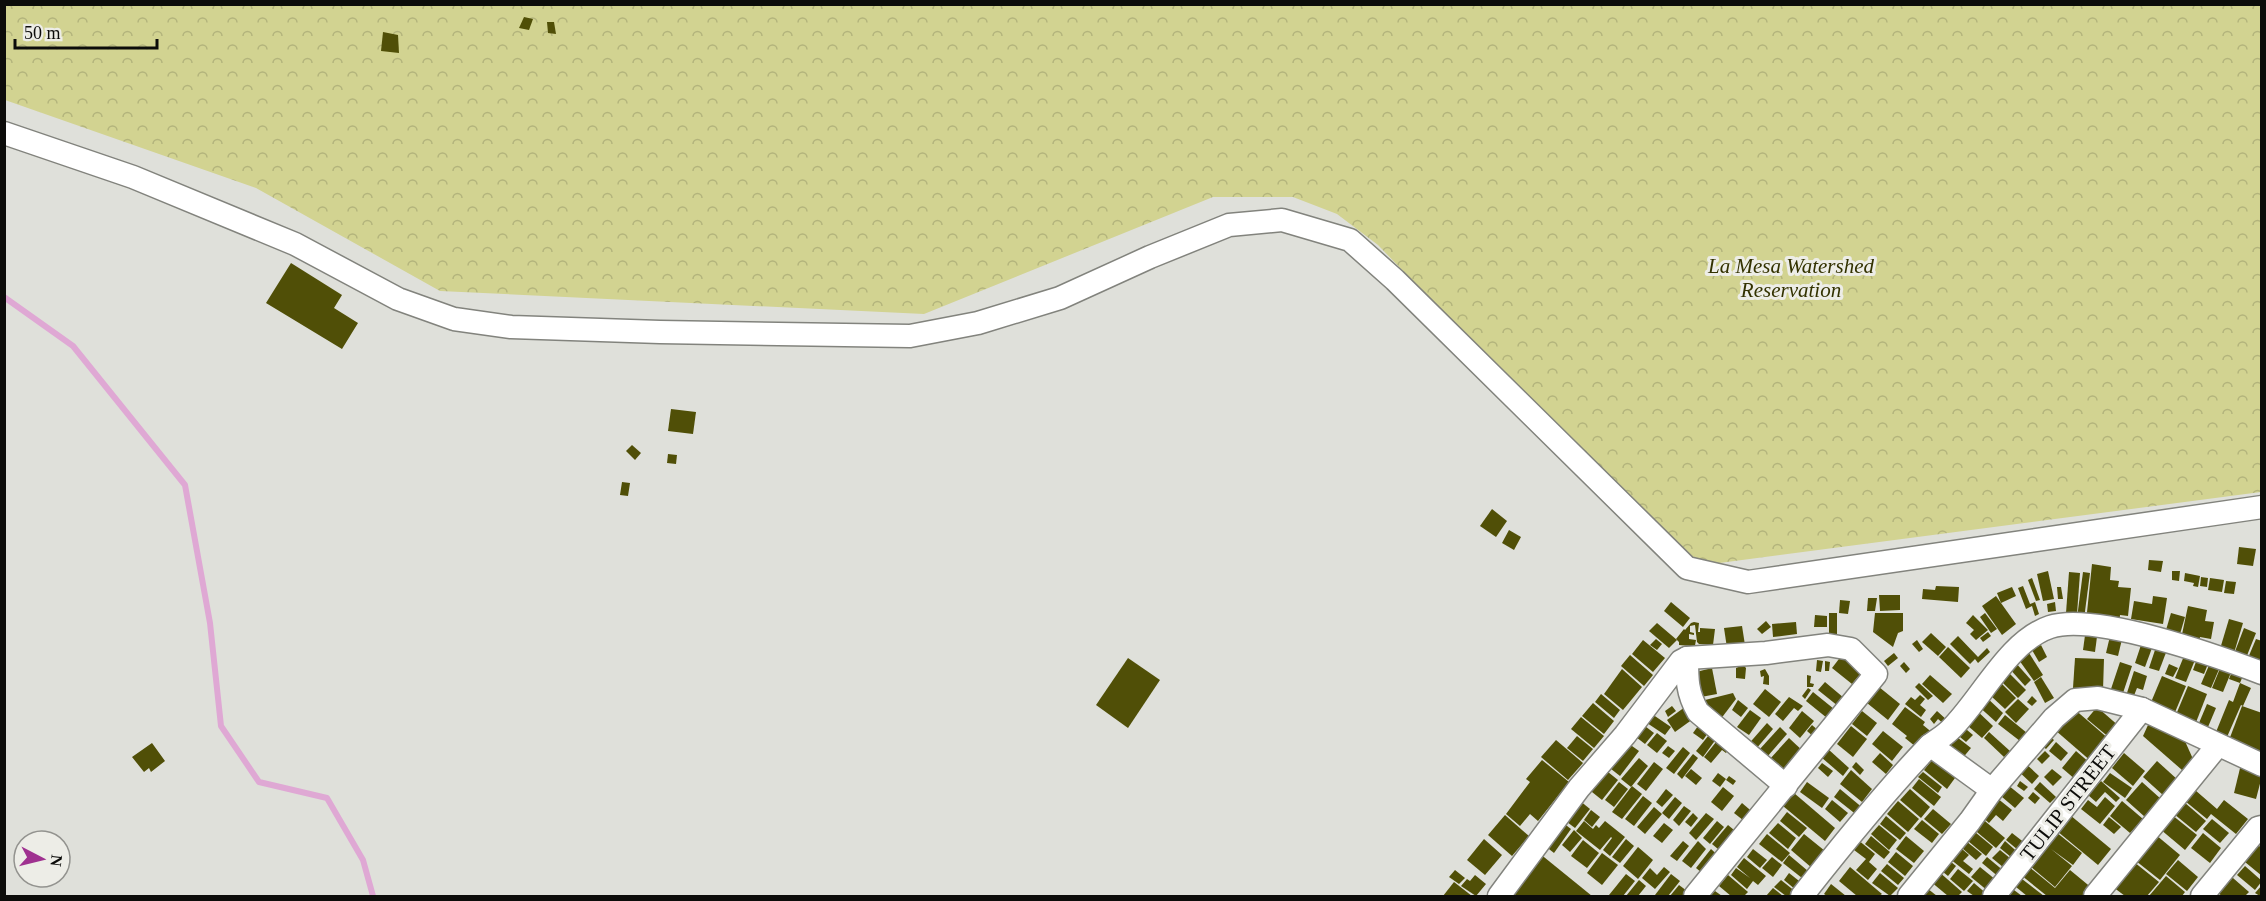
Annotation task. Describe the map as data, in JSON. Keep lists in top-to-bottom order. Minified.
{"streets":{"street":["TULIP STREET"]},"parks":["La Mesa Watershed Reservation"],"scale_bar":"50 m","north":"right"}
